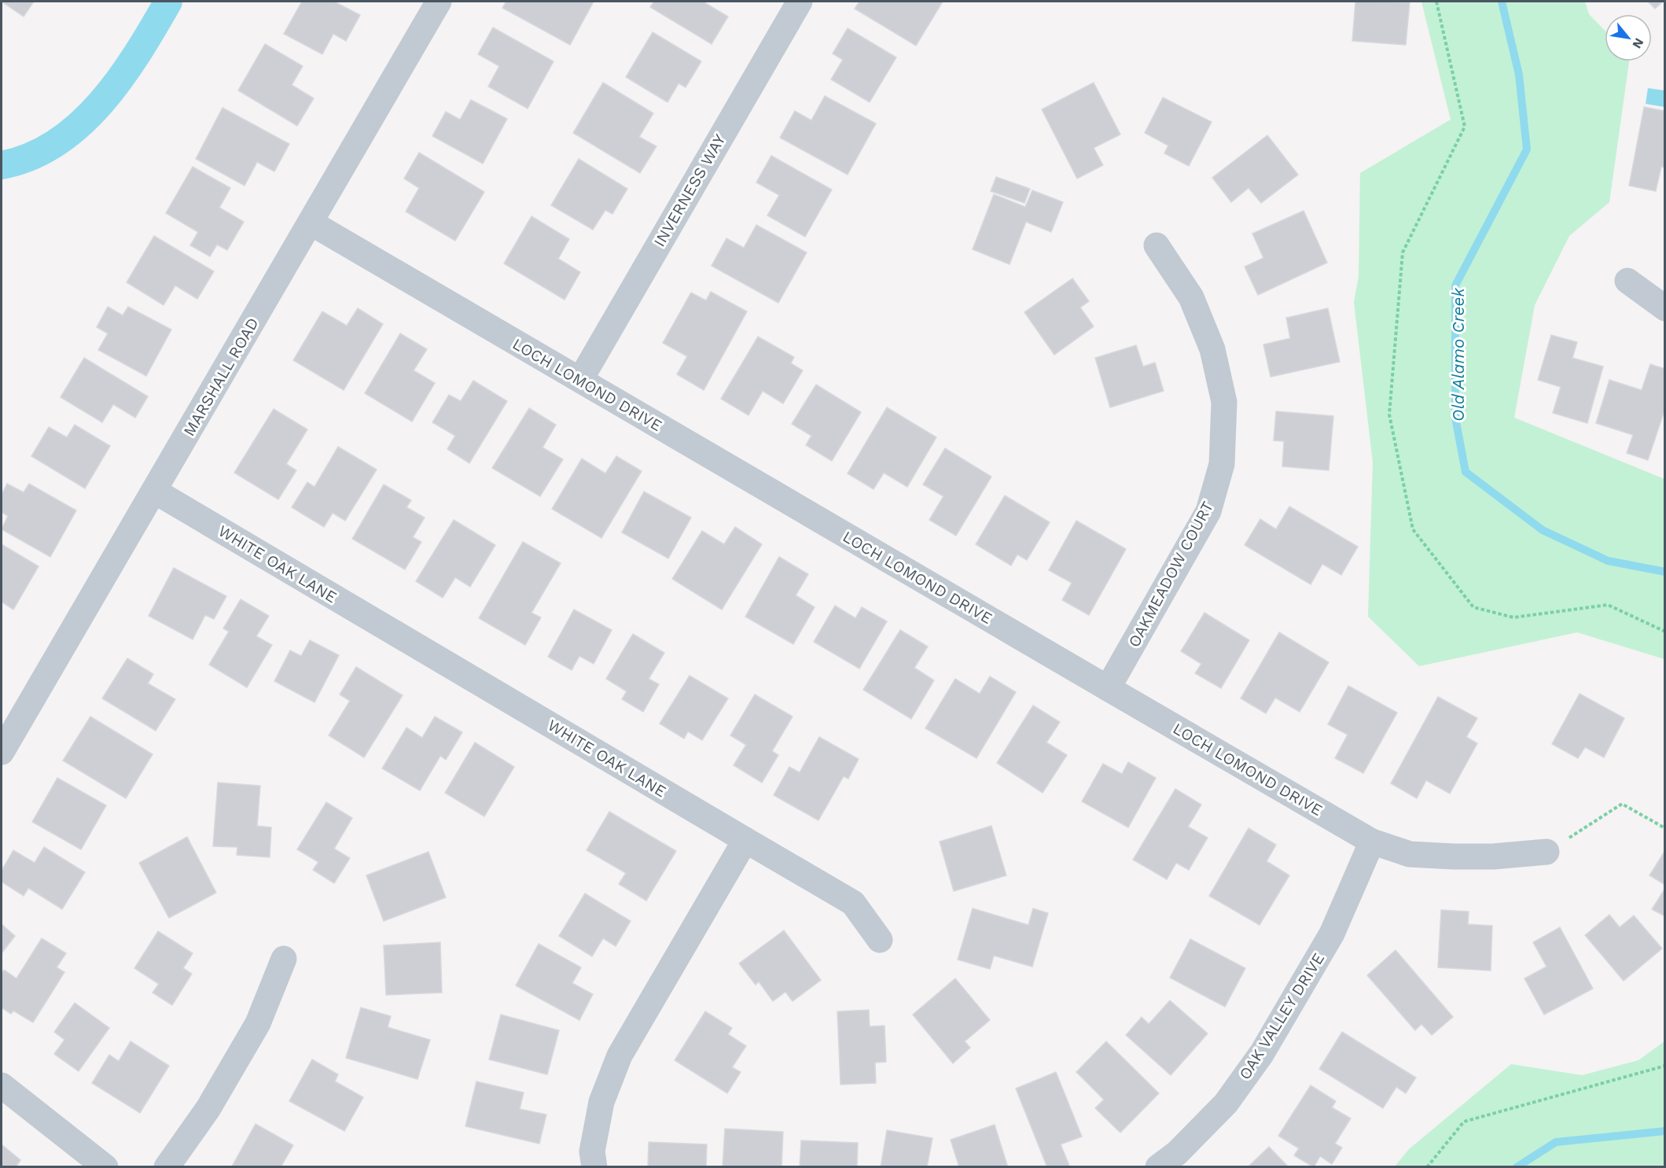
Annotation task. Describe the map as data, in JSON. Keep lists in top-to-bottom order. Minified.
{"streets":{"street":["INVERNESS WAY","MARSHALL ROAD","LOCH LOMOND DRIVE","WHITE OAK LANE","OAKMEADOW COURT","OAK VALLEY DRIVE"]},"crossings":[["INVERNESS WAY","LOCH LOMOND DRIVE"],["MARSHALL ROAD","LOCH LOMOND DRIVE"],["MARSHALL ROAD","WHITE OAK LANE"],["LOCH LOMOND DRIVE","OAKMEADOW COURT"],["LOCH LOMOND DRIVE","OAK VALLEY DRIVE"]],"water":["Old Alamo Creek"],"north":"bottom right"}
